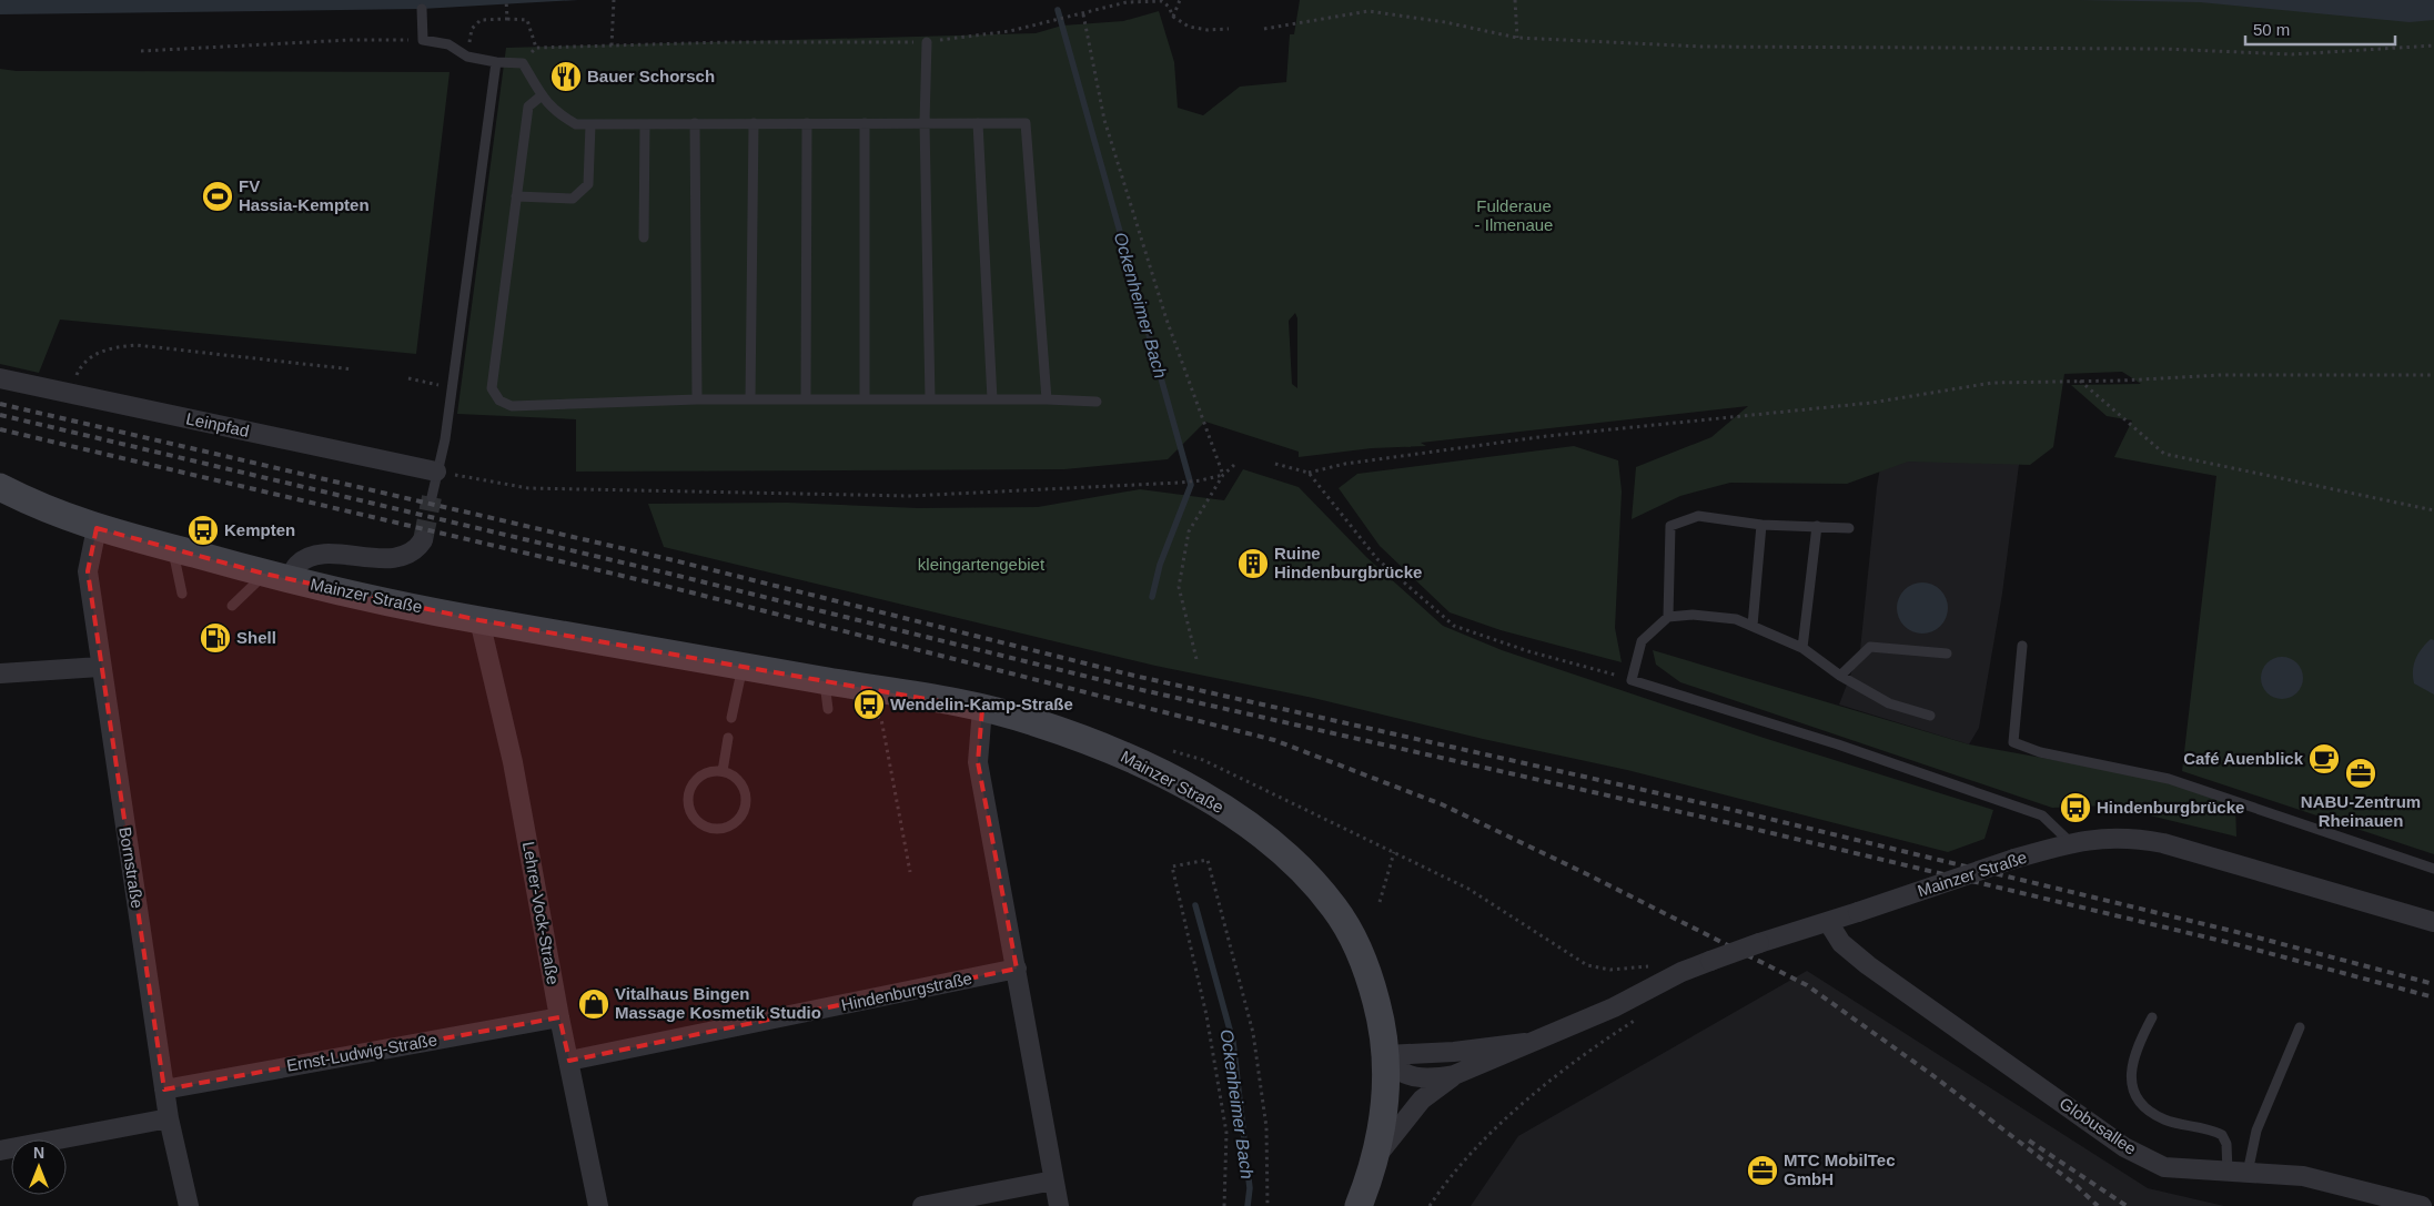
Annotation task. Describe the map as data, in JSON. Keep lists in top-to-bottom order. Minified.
{"streets":{"main road":["Mainzer Straße"],"street":["Leinpfad","Bornstraße","Lehrer-Vock-Straße","Hindenburgstraße","Ernst-Ludwig-Straße","Globusallee"]},"crossings":[["Mainzer Straße","Bornstraße"],["Mainzer Straße","Lehrer-Vock-Straße"],["Mainzer Straße","Globusallee"],["Bornstraße","Ernst-Ludwig-Straße"],["Lehrer-Vock-Straße","Hindenburgstraße"],["Lehrer-Vock-Straße","Ernst-Ludwig-Straße"]],"water":["Ockenheimer Bach"],"parks":["Fulderaue - Ilmenaue","kleingartengebiet"],"places":{"restaurant":["Bauer Schorsch"],"sports":["FV Hassia-Kempten"],"bus stop":["Kempten","Wendelin-Kamp-Straße","Hindenburgbrücke"],"building":["Ruine Hindenburgbrücke"],"fuel station":["Shell"],"cafe":["Café Auenblick"],"office":["NABU-Zentrum Rheinauen","MTC MobilTec GmbH"],"shop":["Vitalhaus Bingen Massage Kosmetik Studio"]},"scale_bar":"50 m","north":"top"}
